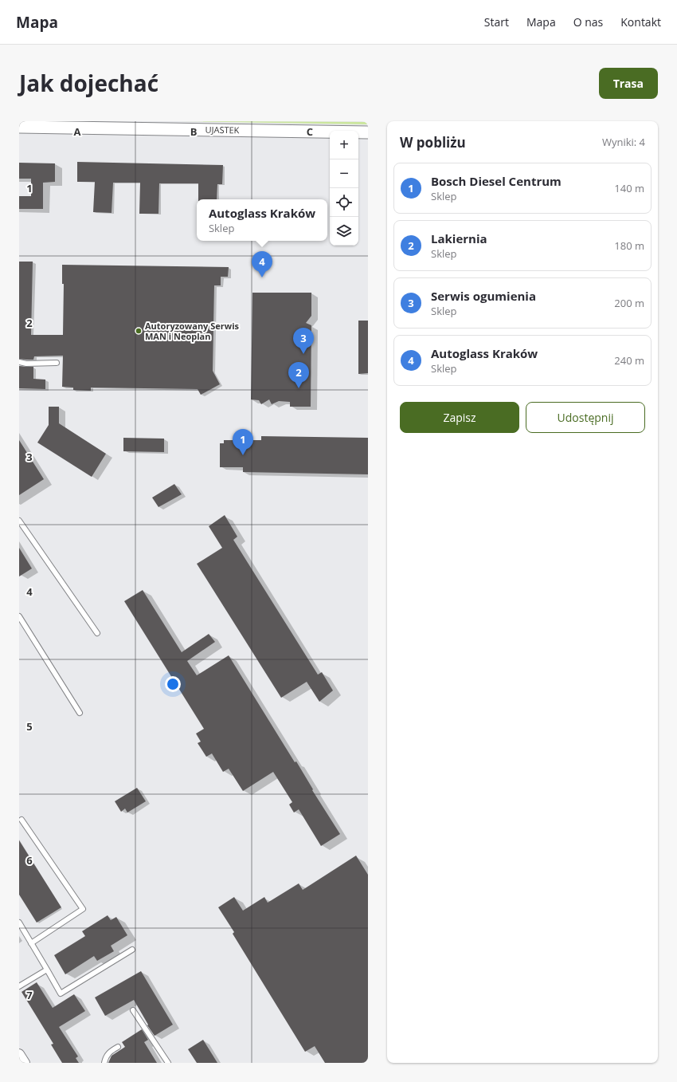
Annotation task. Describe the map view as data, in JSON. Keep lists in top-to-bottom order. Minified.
{"streets":{"street":["UJASTEK"]},"places":["Autoryzowany Serwis MAN i Neoplan"],"page":{"header":"Mapa","nav":["Start","Mapa","O nas","Kontakt"],"title":"Jak dojechać","buttons":["Trasa",["Zapisz","Udostępnij"]],"heading":["W pobliżu","Wyniki: 4"],"map_buttons":["+","−"],"list":[{"mark":"1","name":"Bosch Diesel Centrum","note":"Sklep","value":"140 m"},{"mark":"2","name":"Lakiernia","note":"Sklep","value":"180 m"},{"mark":"3","name":"Serwis ogumienia","note":"Sklep","value":"200 m"},{"mark":"4","name":"Autoglass Kraków","note":"Sklep","value":"240 m"}],"popup":["Autoglass Kraków","Sklep"],"pins":["4","3","2","1"]},"grid":{"columns":["A","B","C"],"rows":["1","2","3","4","5","6","7"]}}
